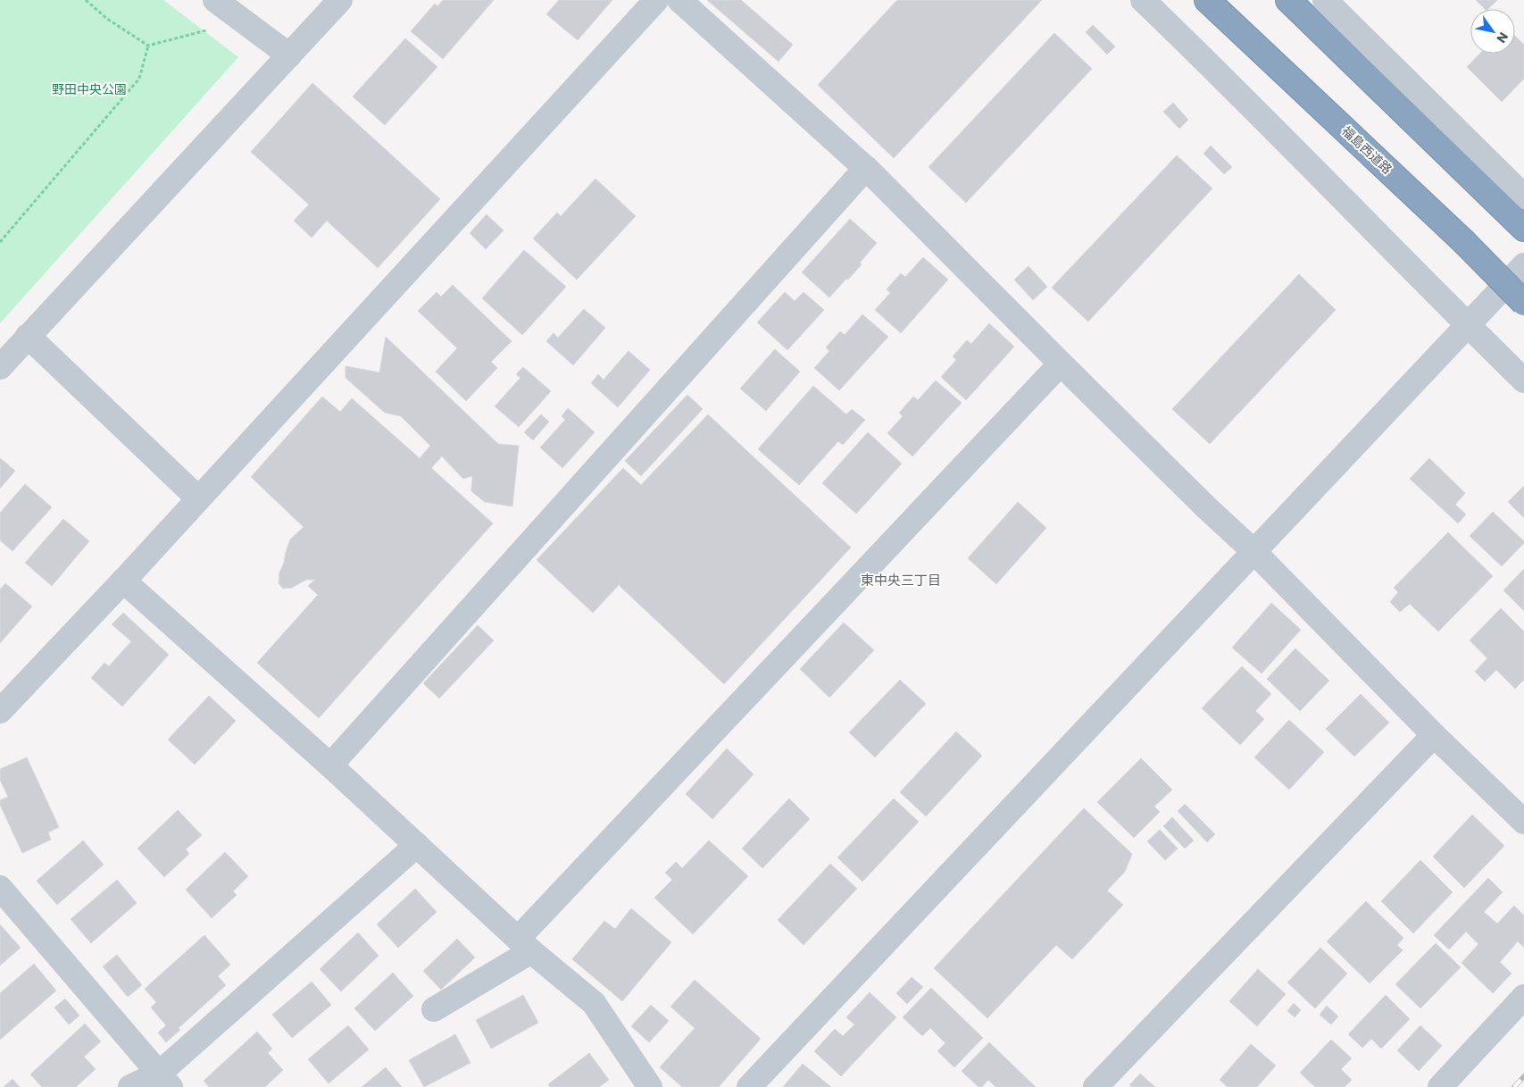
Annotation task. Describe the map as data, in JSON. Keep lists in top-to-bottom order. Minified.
{"streets":{"highway":["福島西道路"]},"districts":["東中央三丁目"],"parks":["野田中央公園"],"north":"bottom right"}
